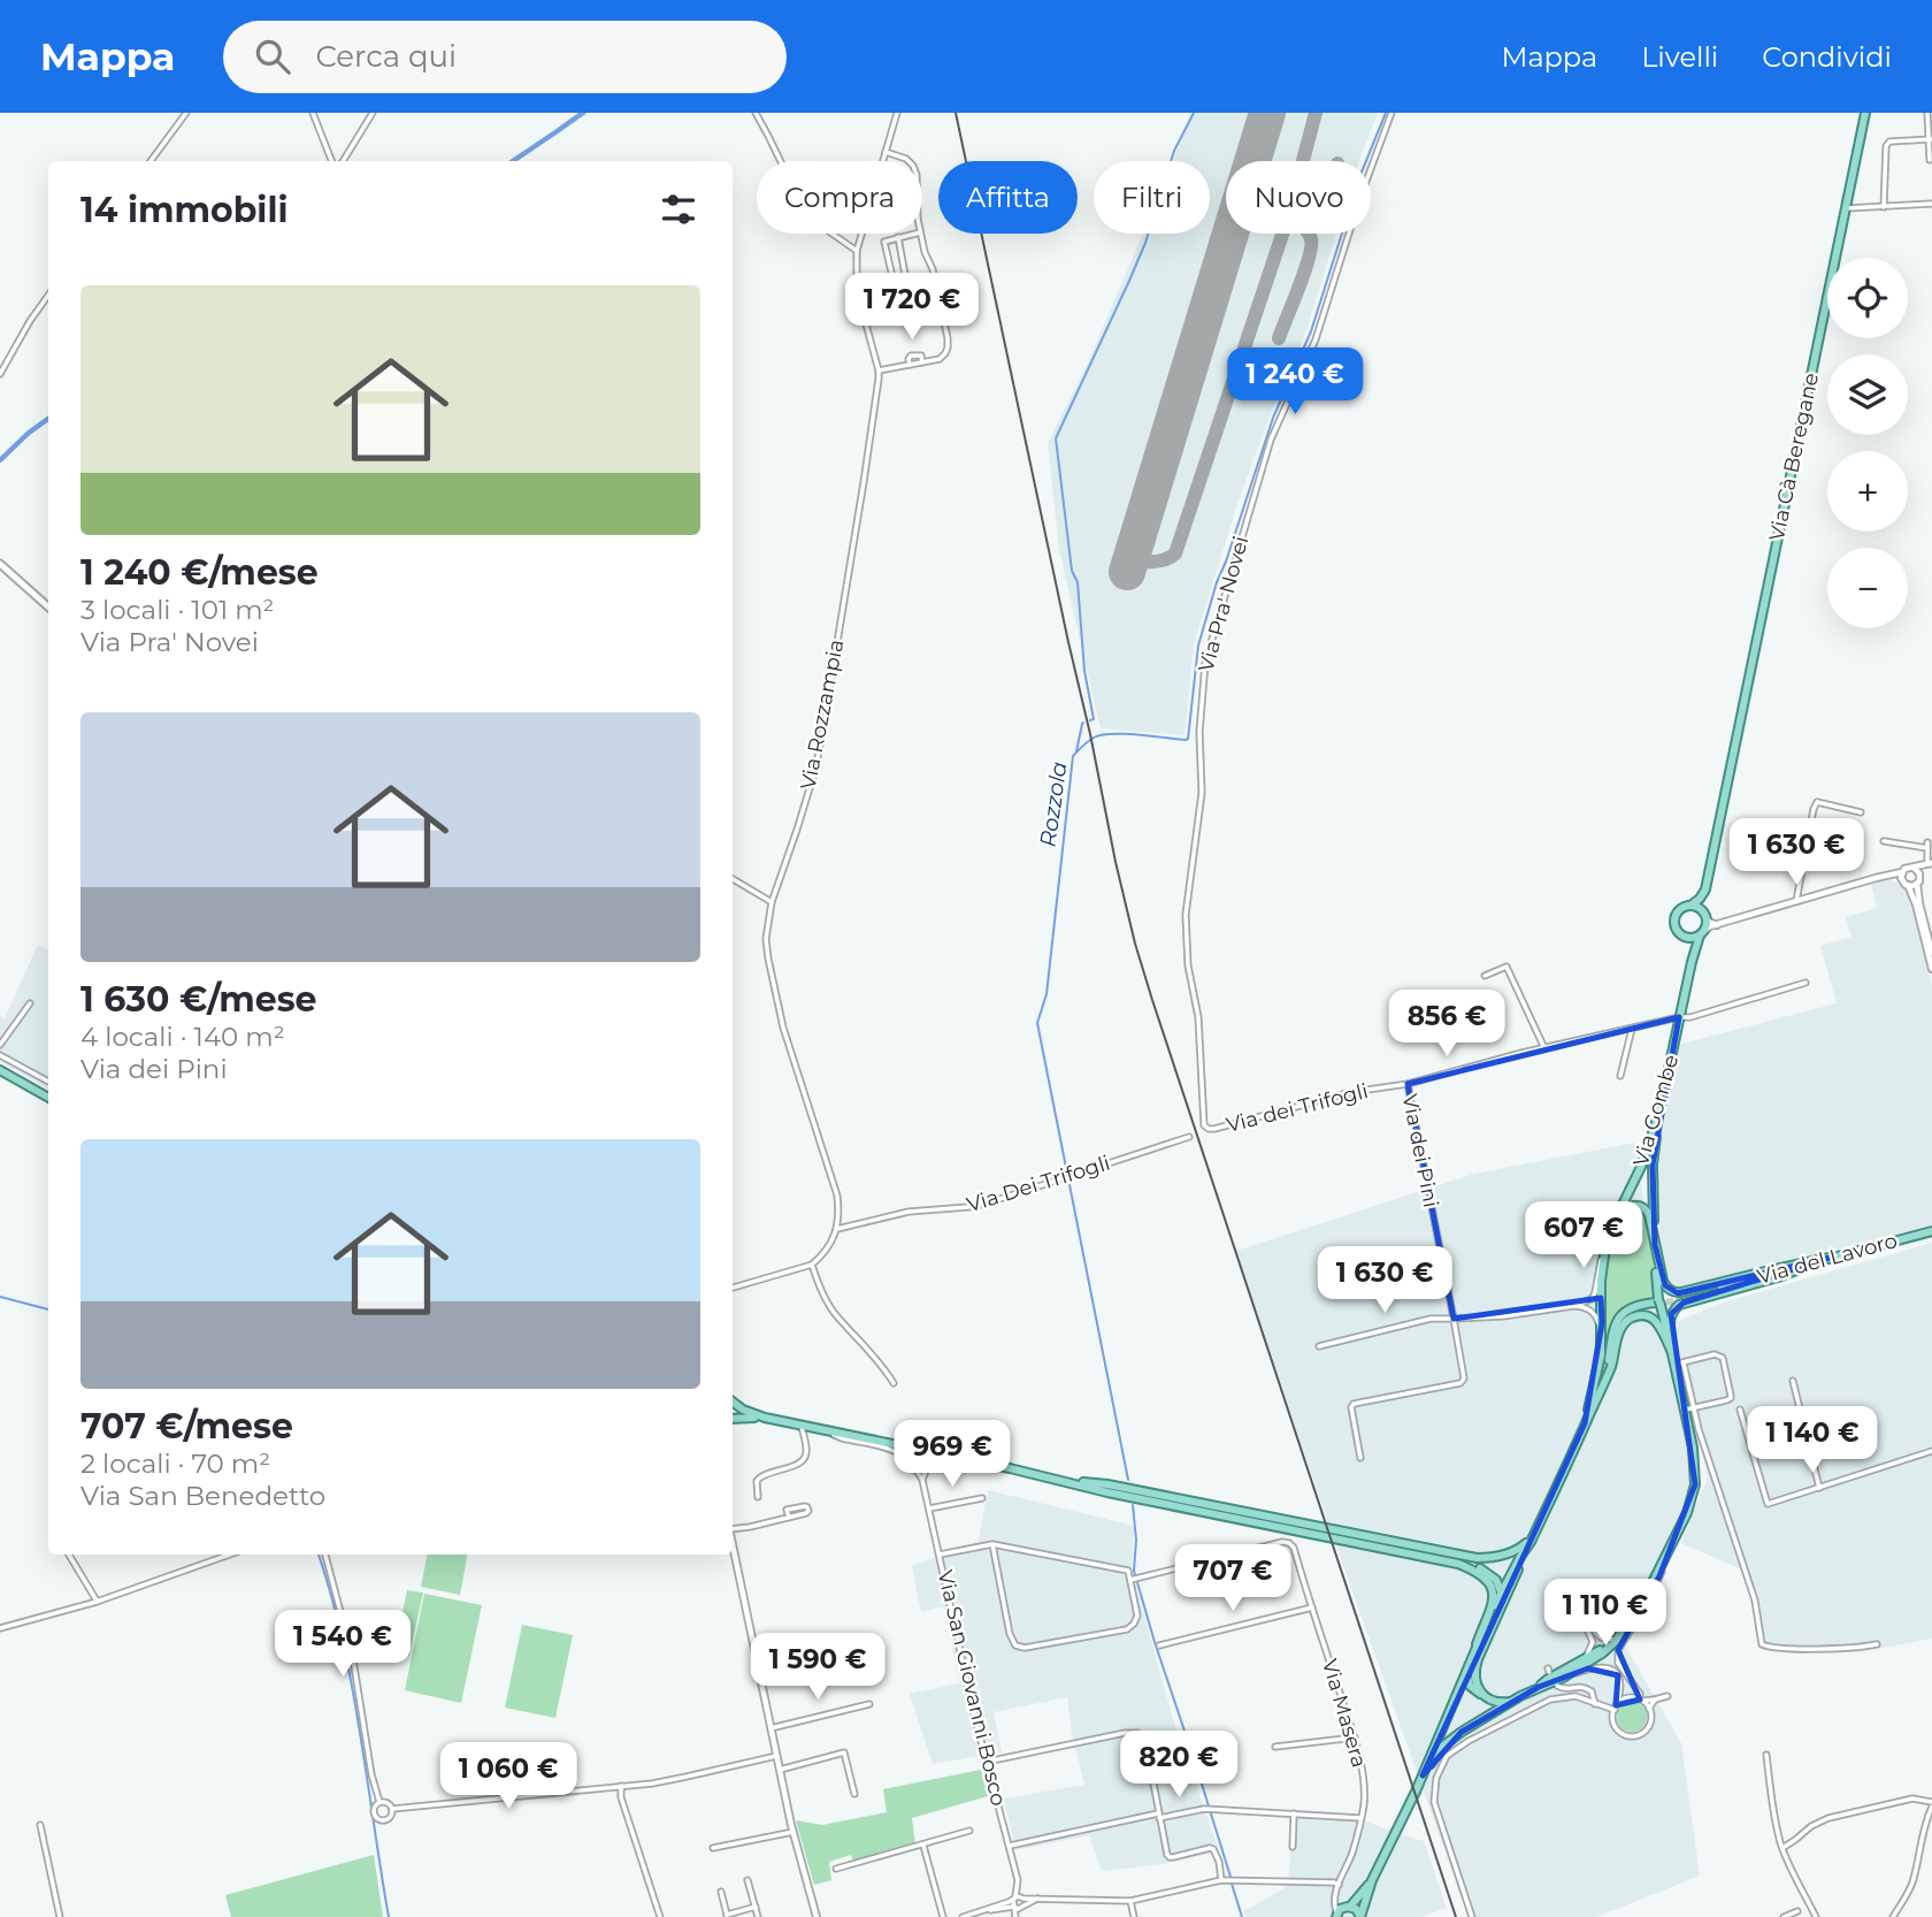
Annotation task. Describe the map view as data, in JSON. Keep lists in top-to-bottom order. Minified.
{"streets":{"main road":["Via Cà Beregane","Via Gombe","Via del Lavoro"],"street":["Via Pra' Novei","Via Rozzampia","Via dei Trifogli","Via dei Pini","Via Dei Trifogli","Via San Giovanni Bosco","Via Masera"]},"crossings":[["Via Pra' Novei","Via dei Trifogli"],["Via Rozzampia","Via Dei Trifogli"],["Via dei Trifogli","Via Gombe"],["Via dei Trifogli","Via dei Pini"]],"water":["Rozzola"],"page":{"header":"Mappa","search":"Cerca qui","nav":["Mappa","Livelli","Condividi"],"chip":["Compra","Affitta","Filtri","Nuovo"],"heading":"14 immobili","map_buttons":["+","−"],"list":[{"name":"1 240 €/mese","note":"3 locali · 101 m² · Via Pra' Novei"},{"name":"1 630 €/mese","note":"4 locali · 140 m² · Via dei Pini"},{"name":"707 €/mese","note":"2 locali · 70 m² · Via San Benedetto"}],"price":["1 720 €","1 240 €","1 630 €","856 €","607 €","1 630 €","1 140 €","969 €","707 €","1 110 €","1 540 €","1 590 €","820 €","1 060 €"]}}
